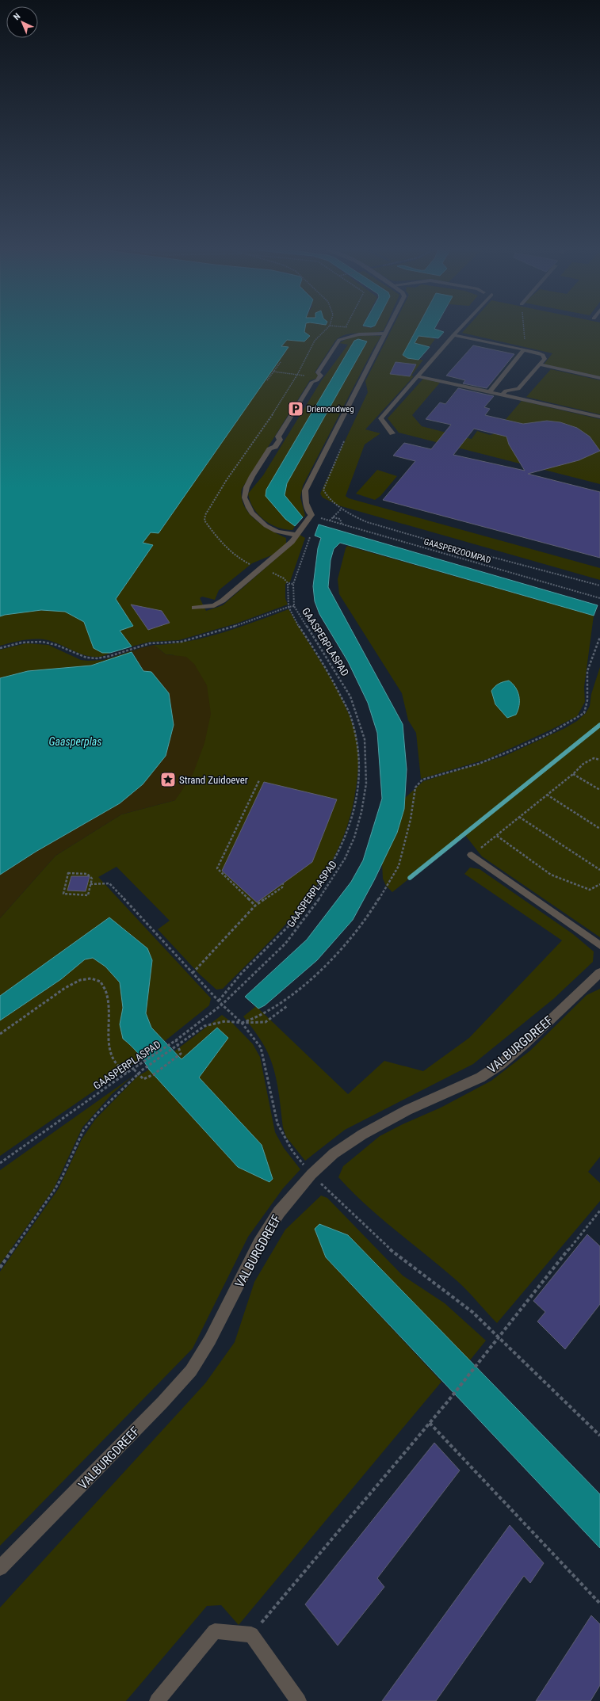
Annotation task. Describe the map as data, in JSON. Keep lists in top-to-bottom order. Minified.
{"streets":{"street":["VALBURGDREEF"],"path":["GAASPERZOOMPAD","GAASPERPLASPAD"]},"crossings":[["GAASPERZOOMPAD","GAASPERPLASPAD"]],"water":["Gaasperplas"],"places":{"parking":["Driemondweg"],"place":["Strand Zuidoever"]},"north":"top left"}
